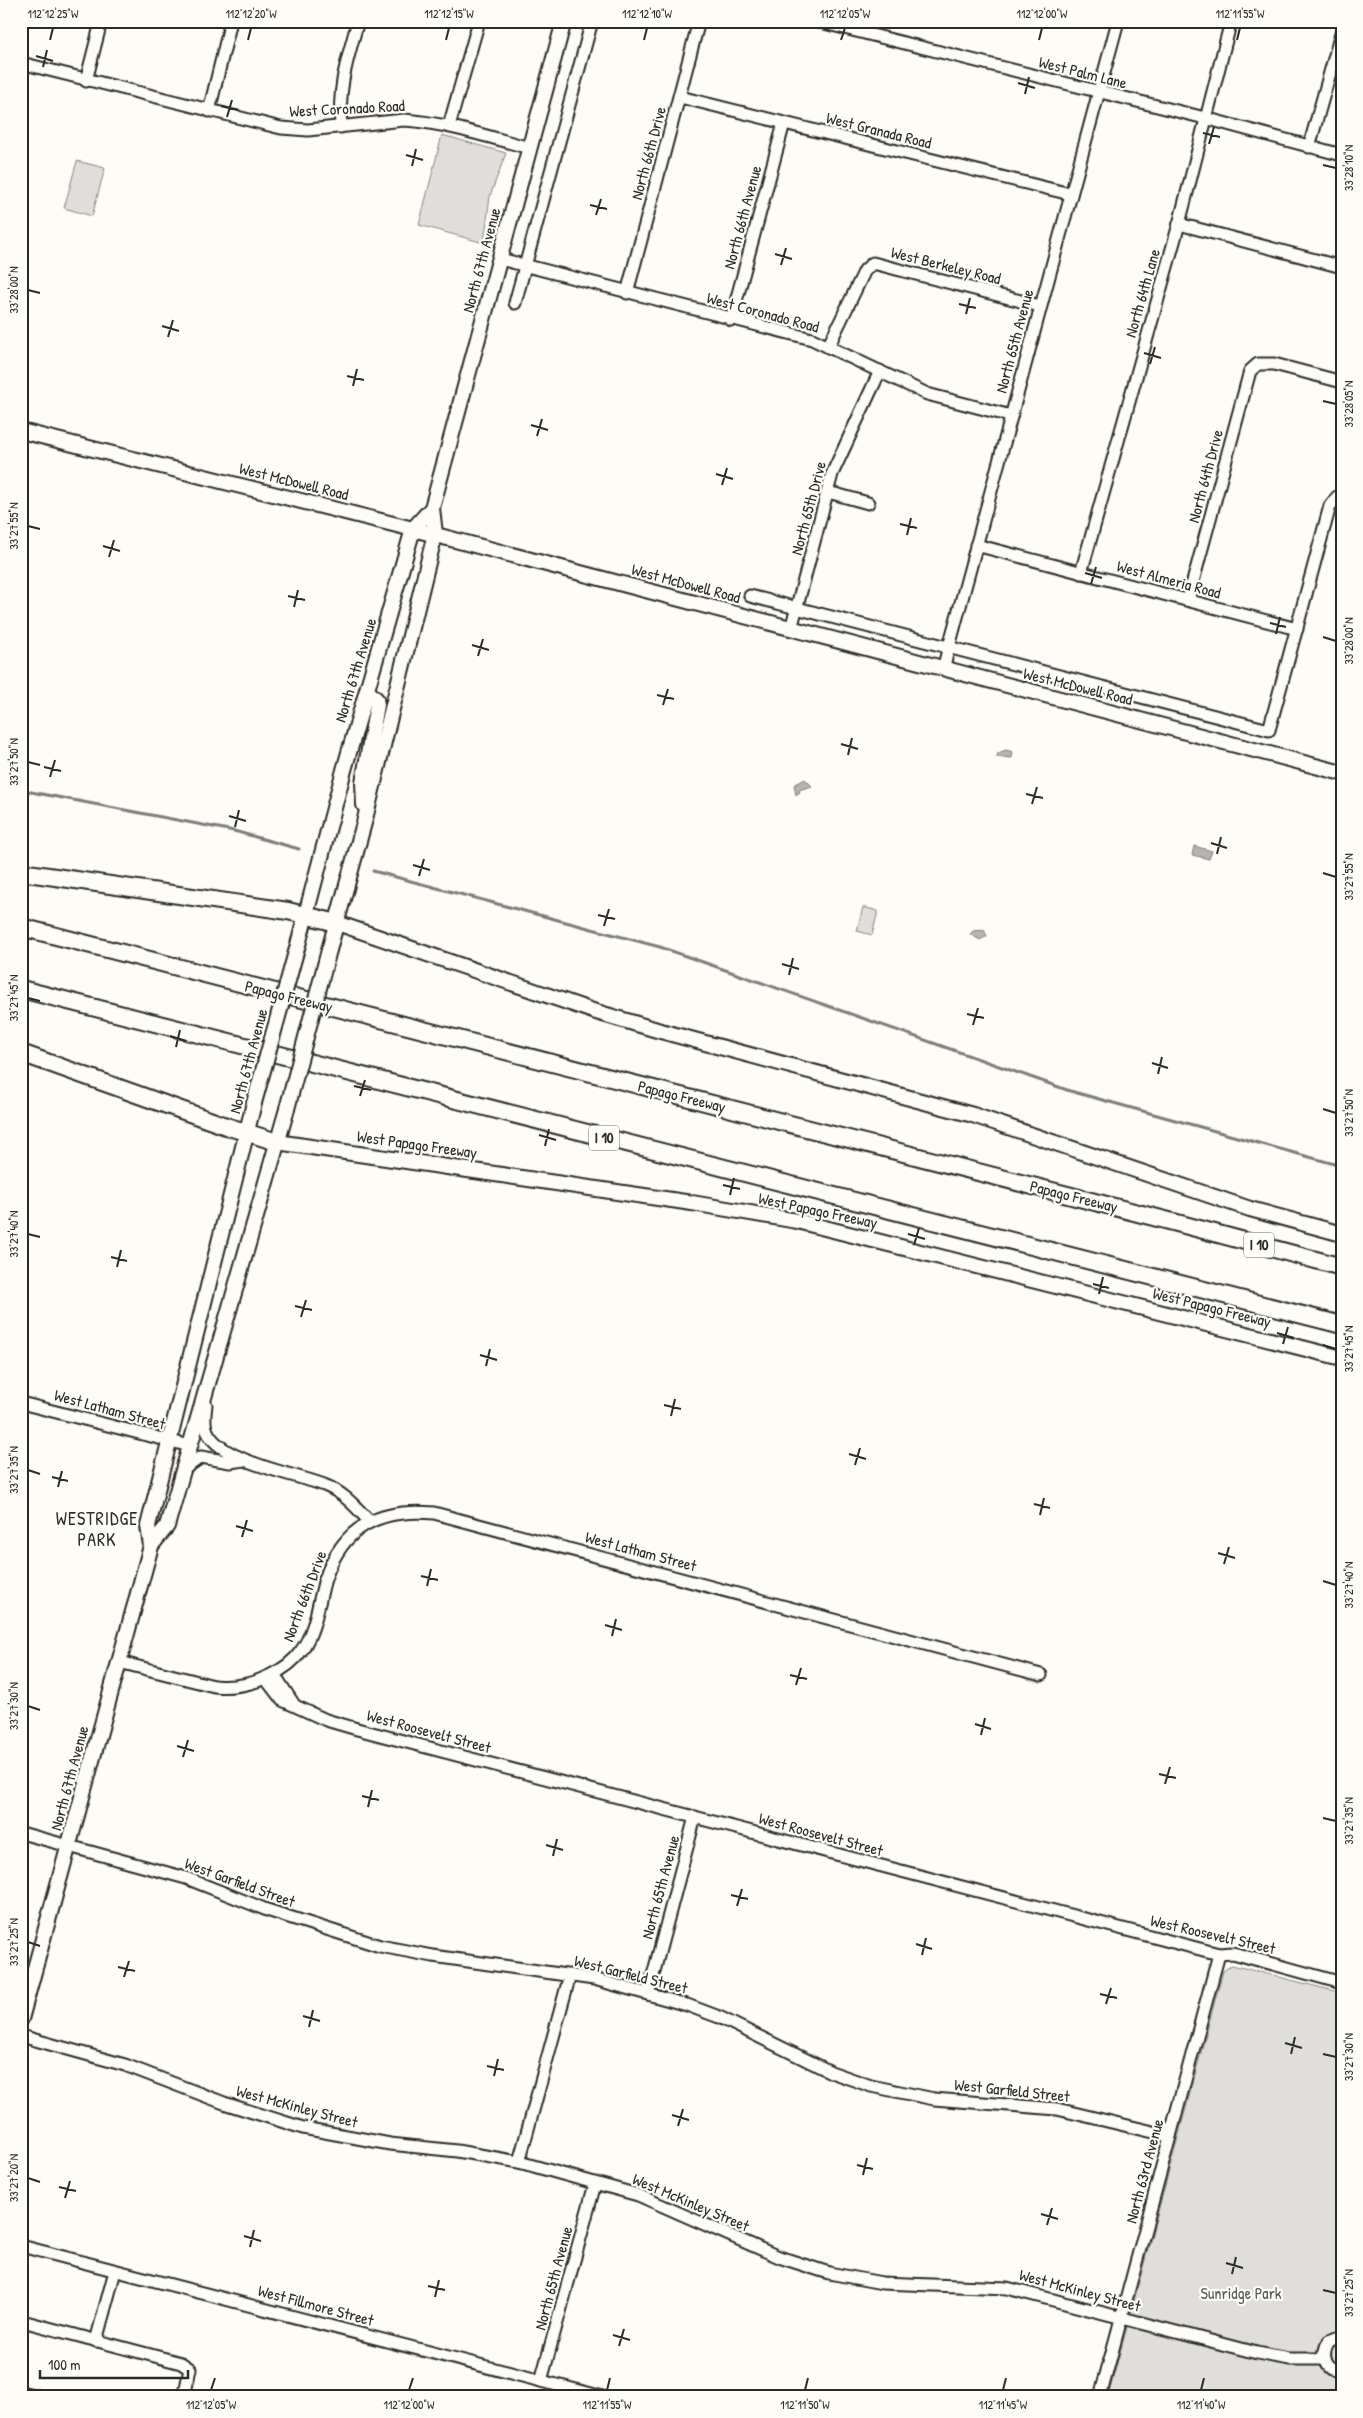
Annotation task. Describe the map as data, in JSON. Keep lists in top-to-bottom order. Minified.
{"streets":{"highway":["Papago Freeway","I 10"],"main road":["North 67th Avenue","West McDowell Road","West Papago Freeway"],"street":["West Palm Lane","West Coronado Road","West Granada Road","North 66th Drive","North 66th Avenue","West Berkeley Road","North 64th Lane","North 65th Avenue","North 64th Drive","North 65th Drive","West Almeria Road","West Latham Street","West Roosevelt Street","West Garfield Street","West McKinley Street","North 63rd Avenue","West Fillmore Street"]},"crossings":[["West Palm Lane","North 64th Lane"],["West Palm Lane","North 65th Avenue"],["West Coronado Road","North 66th Drive"],["West Coronado Road","North 66th Avenue"],["West Coronado Road","North 67th Avenue"],["West Coronado Road","West Berkeley Road"],["West Coronado Road","North 65th Avenue"],["West Coronado Road","North 65th Drive"],["West Granada Road","North 66th Drive"],["West Granada Road","North 66th Avenue"],["West Granada Road","North 65th Avenue"],["North 66th Drive","West Latham Street"],["North 66th Drive","West Roosevelt Street"],["North 67th Avenue","West McDowell Road"],["North 67th Avenue","West Papago Freeway"],["North 67th Avenue","West Latham Street"],["North 67th Avenue","West Garfield Street"],["West Berkeley Road","North 65th Avenue"],["North 64th Lane","West Almeria Road"],["North 65th Avenue","West McDowell Road"],["North 65th Avenue","West Almeria Road"],["North 65th Avenue","West Roosevelt Street"],["North 65th Avenue","West Garfield Street"],["North 65th Avenue","West McKinley Street"],["North 65th Avenue","West Fillmore Street"],["North 64th Drive","West Almeria Road"],["West McDowell Road","North 65th Drive"],["West McDowell Road","West Almeria Road"],["West Roosevelt Street","North 63rd Avenue"],["West Garfield Street","North 63rd Avenue"],["West McKinley Street","North 63rd Avenue"]],"districts":["WESTRIDGE PARK"],"parks":["Sunridge Park"],"scale_bar":"100 m","coordinates":["112°12'25\"W","112°12'20\"W","112°12'15\"W","112°12'10\"W","112°12'05\"W","112°12'00\"W","112°11'55\"W","33°28'10\"N","33°28'00\"N","33°28'05\"N","33°27'55\"N","33°27'50\"N","33°27'45\"N","33°27'40\"N","33°27'35\"N","33°27'30\"N","33°27'25\"N","33°27'20\"N","112°11'50\"W","112°11'45\"W","112°11'40\"W"]}
